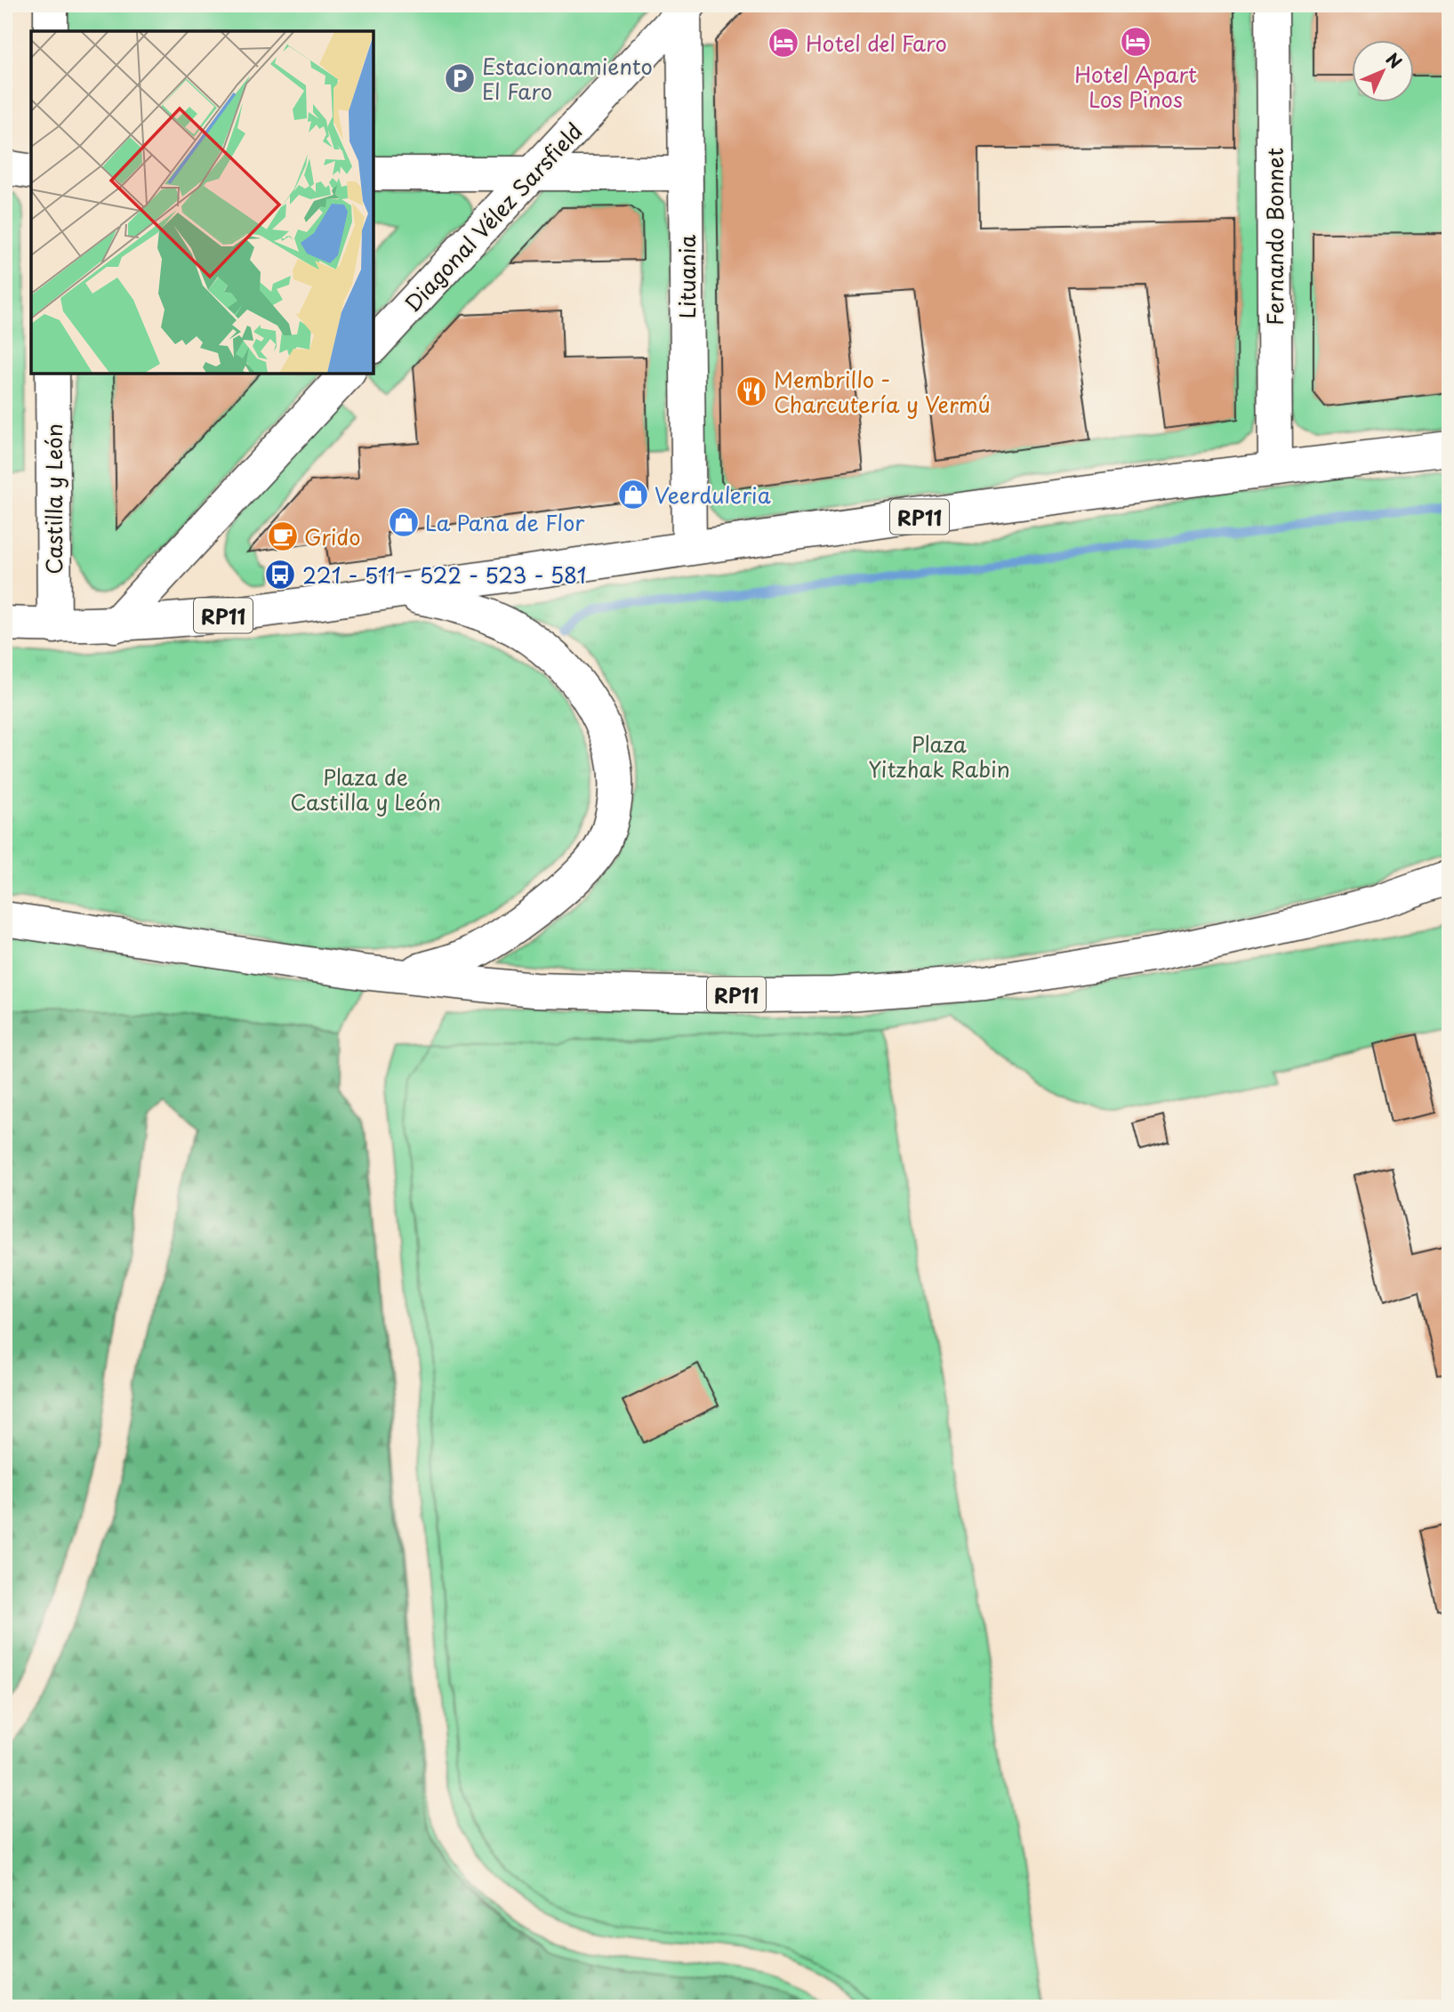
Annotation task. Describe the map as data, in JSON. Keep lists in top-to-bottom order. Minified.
{"streets":{"main road":["Diagonal Vélez Sarsfield","Fernando Bonnet","Lituania","Castilla y León","RP11"]},"crossings":[["Diagonal Vélez Sarsfield","Lituania"],["Fernando Bonnet","RP11"],["Lituania","RP11"],["Castilla y León","RP11"]],"parks":["Plaza Yitzhak Rabin","Plaza de Castilla y León"],"places":{"hotel":["Hotel Apart Los Pinos","Hotel del Faro"],"parking":["Estacionamiento El Faro"],"restaurant":["Membrillo - Charcutería y Vermú"],"shop":["Veerduleria","La Pana de Flor"],"cafe":["Grido"],"bus stop":["221 - 511 - 522 - 523 - 581"]},"north":"top right"}
